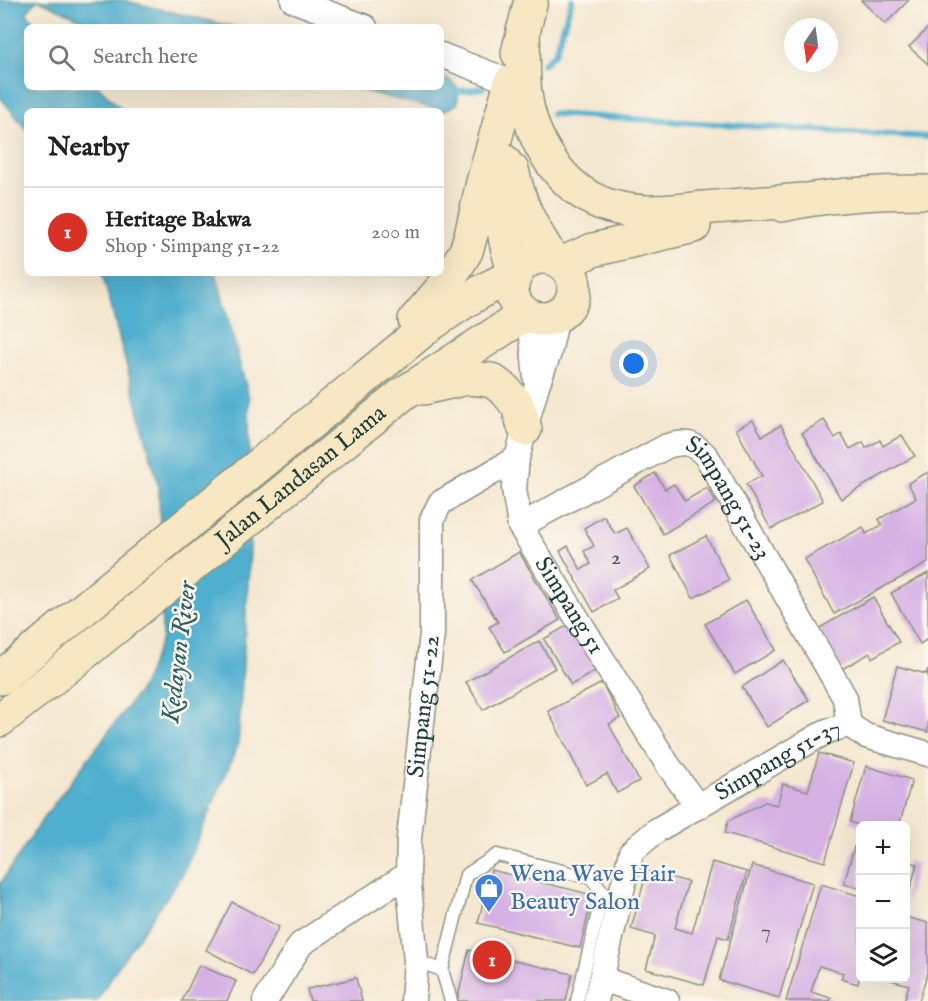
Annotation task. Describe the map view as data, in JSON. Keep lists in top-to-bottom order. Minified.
{"streets":{"main road":["Jalan Landasan Lama"],"street":["Simpang 51-23","Simpang 51","Simpang 51-22","Simpang 51-37"]},"crossings":[["Jalan Landasan Lama","Simpang 51"],["Simpang 51-23","Simpang 51"],["Simpang 51-23","Simpang 51-37"],["Simpang 51","Simpang 51-22"],["Simpang 51","Simpang 51-37"]],"water":["Kedayan River"],"places":{"shop":["Wena Wave Hair Beauty Salon"]},"house_numbers":["2","7"],"north":"bottom","page":{"search":"Search here","heading":"Nearby","list":[{"mark":"1","name":"Heritage Bakwa","note":"Shop · Simpang 51-22","value":"200 m"}],"map_buttons":["+","−"],"pins":"1"}}
